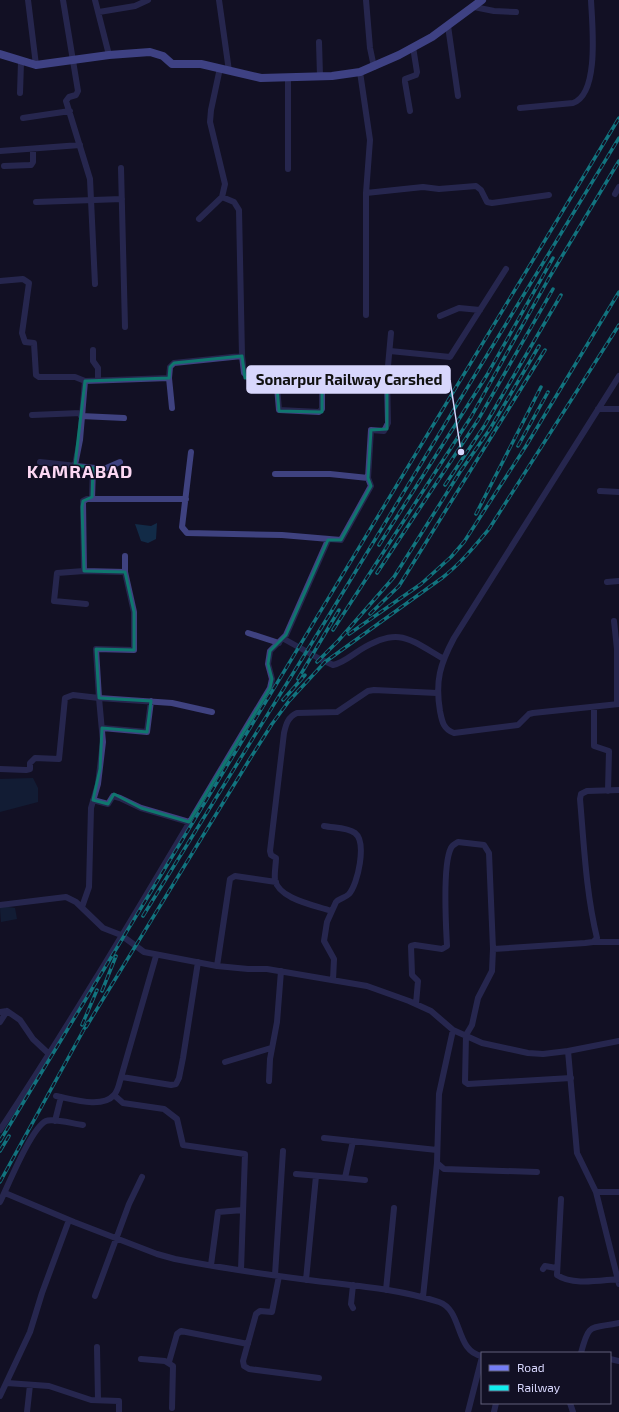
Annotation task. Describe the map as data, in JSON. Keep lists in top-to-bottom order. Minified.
{"districts":["KAMRABAD"],"places":["Sonarpur Railway Carshed"],"legend":["Road","Railway"]}
